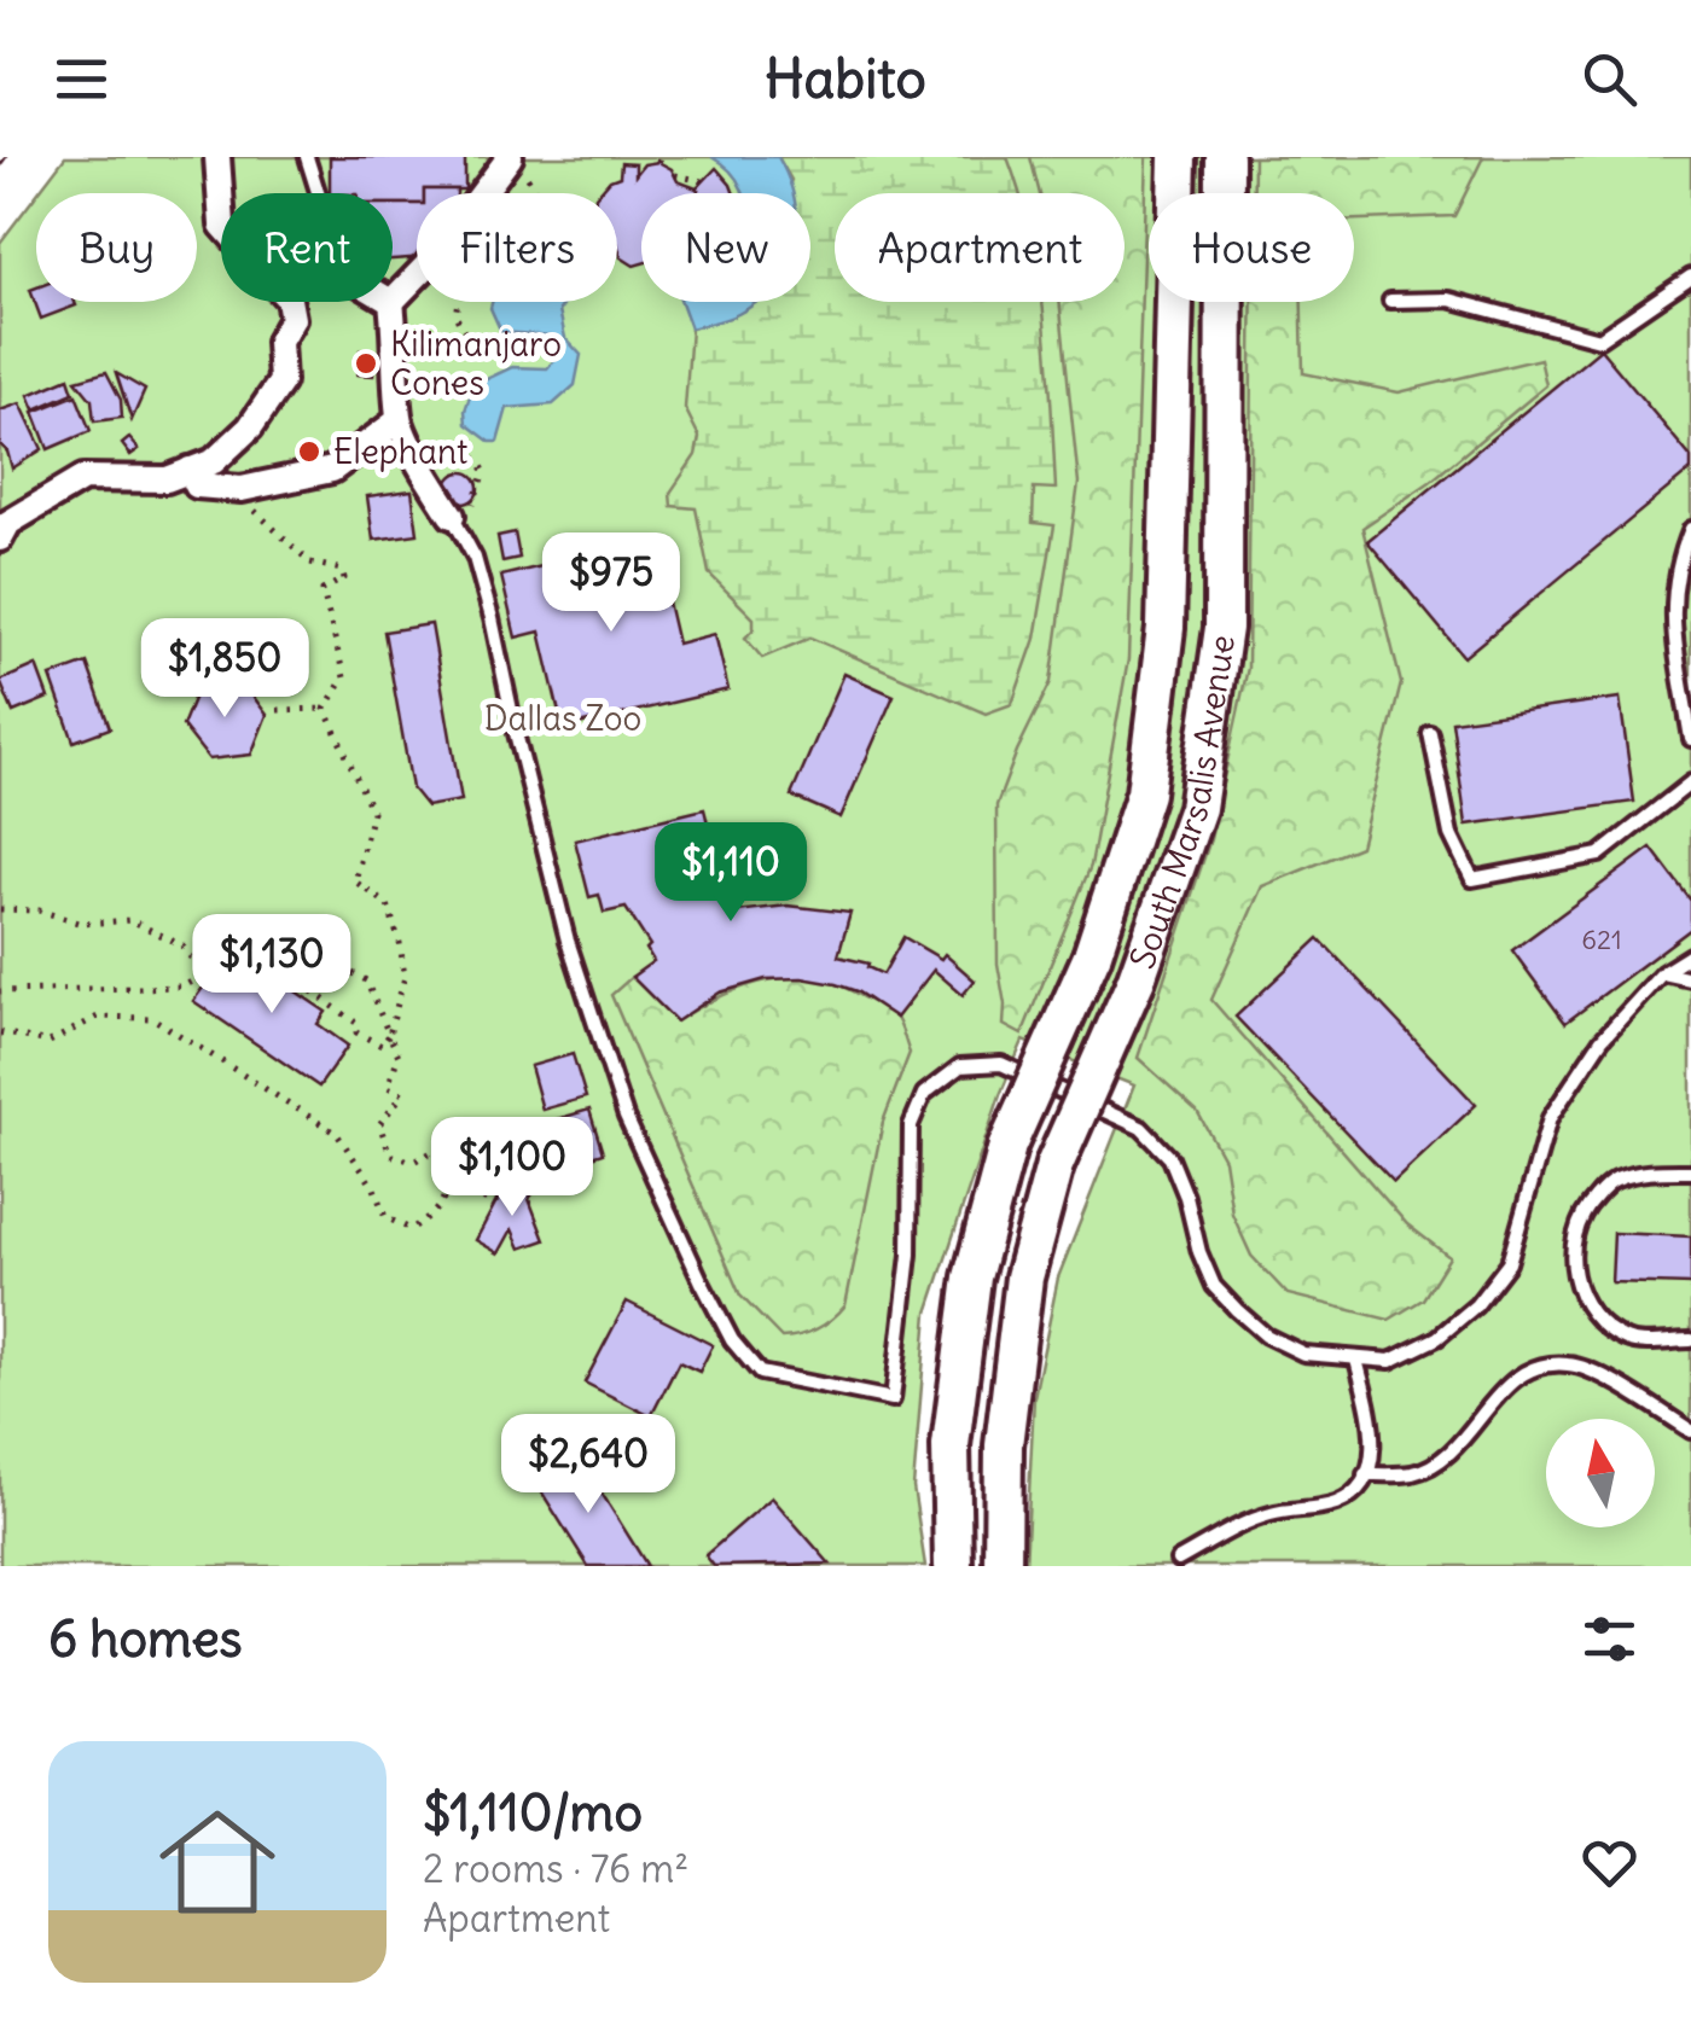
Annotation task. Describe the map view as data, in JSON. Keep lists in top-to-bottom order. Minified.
{"streets":{"main road":["South Marsalis Avenue"]},"parks":["Dallas Zoo"],"places":["Kilimanjaro Cones","Elephant"],"house_numbers":["621"],"north":"top","page":{"header":"Habito","chip":["Buy","Rent","Filters","New","Apartment","House"],"price":["$975","$1,850","$1,110","$1,130","$1,100","$2,640"],"heading":"6 homes","list":[{"name":"$1,110/mo","note":"2 rooms · 76 m² · Apartment"}]}}
